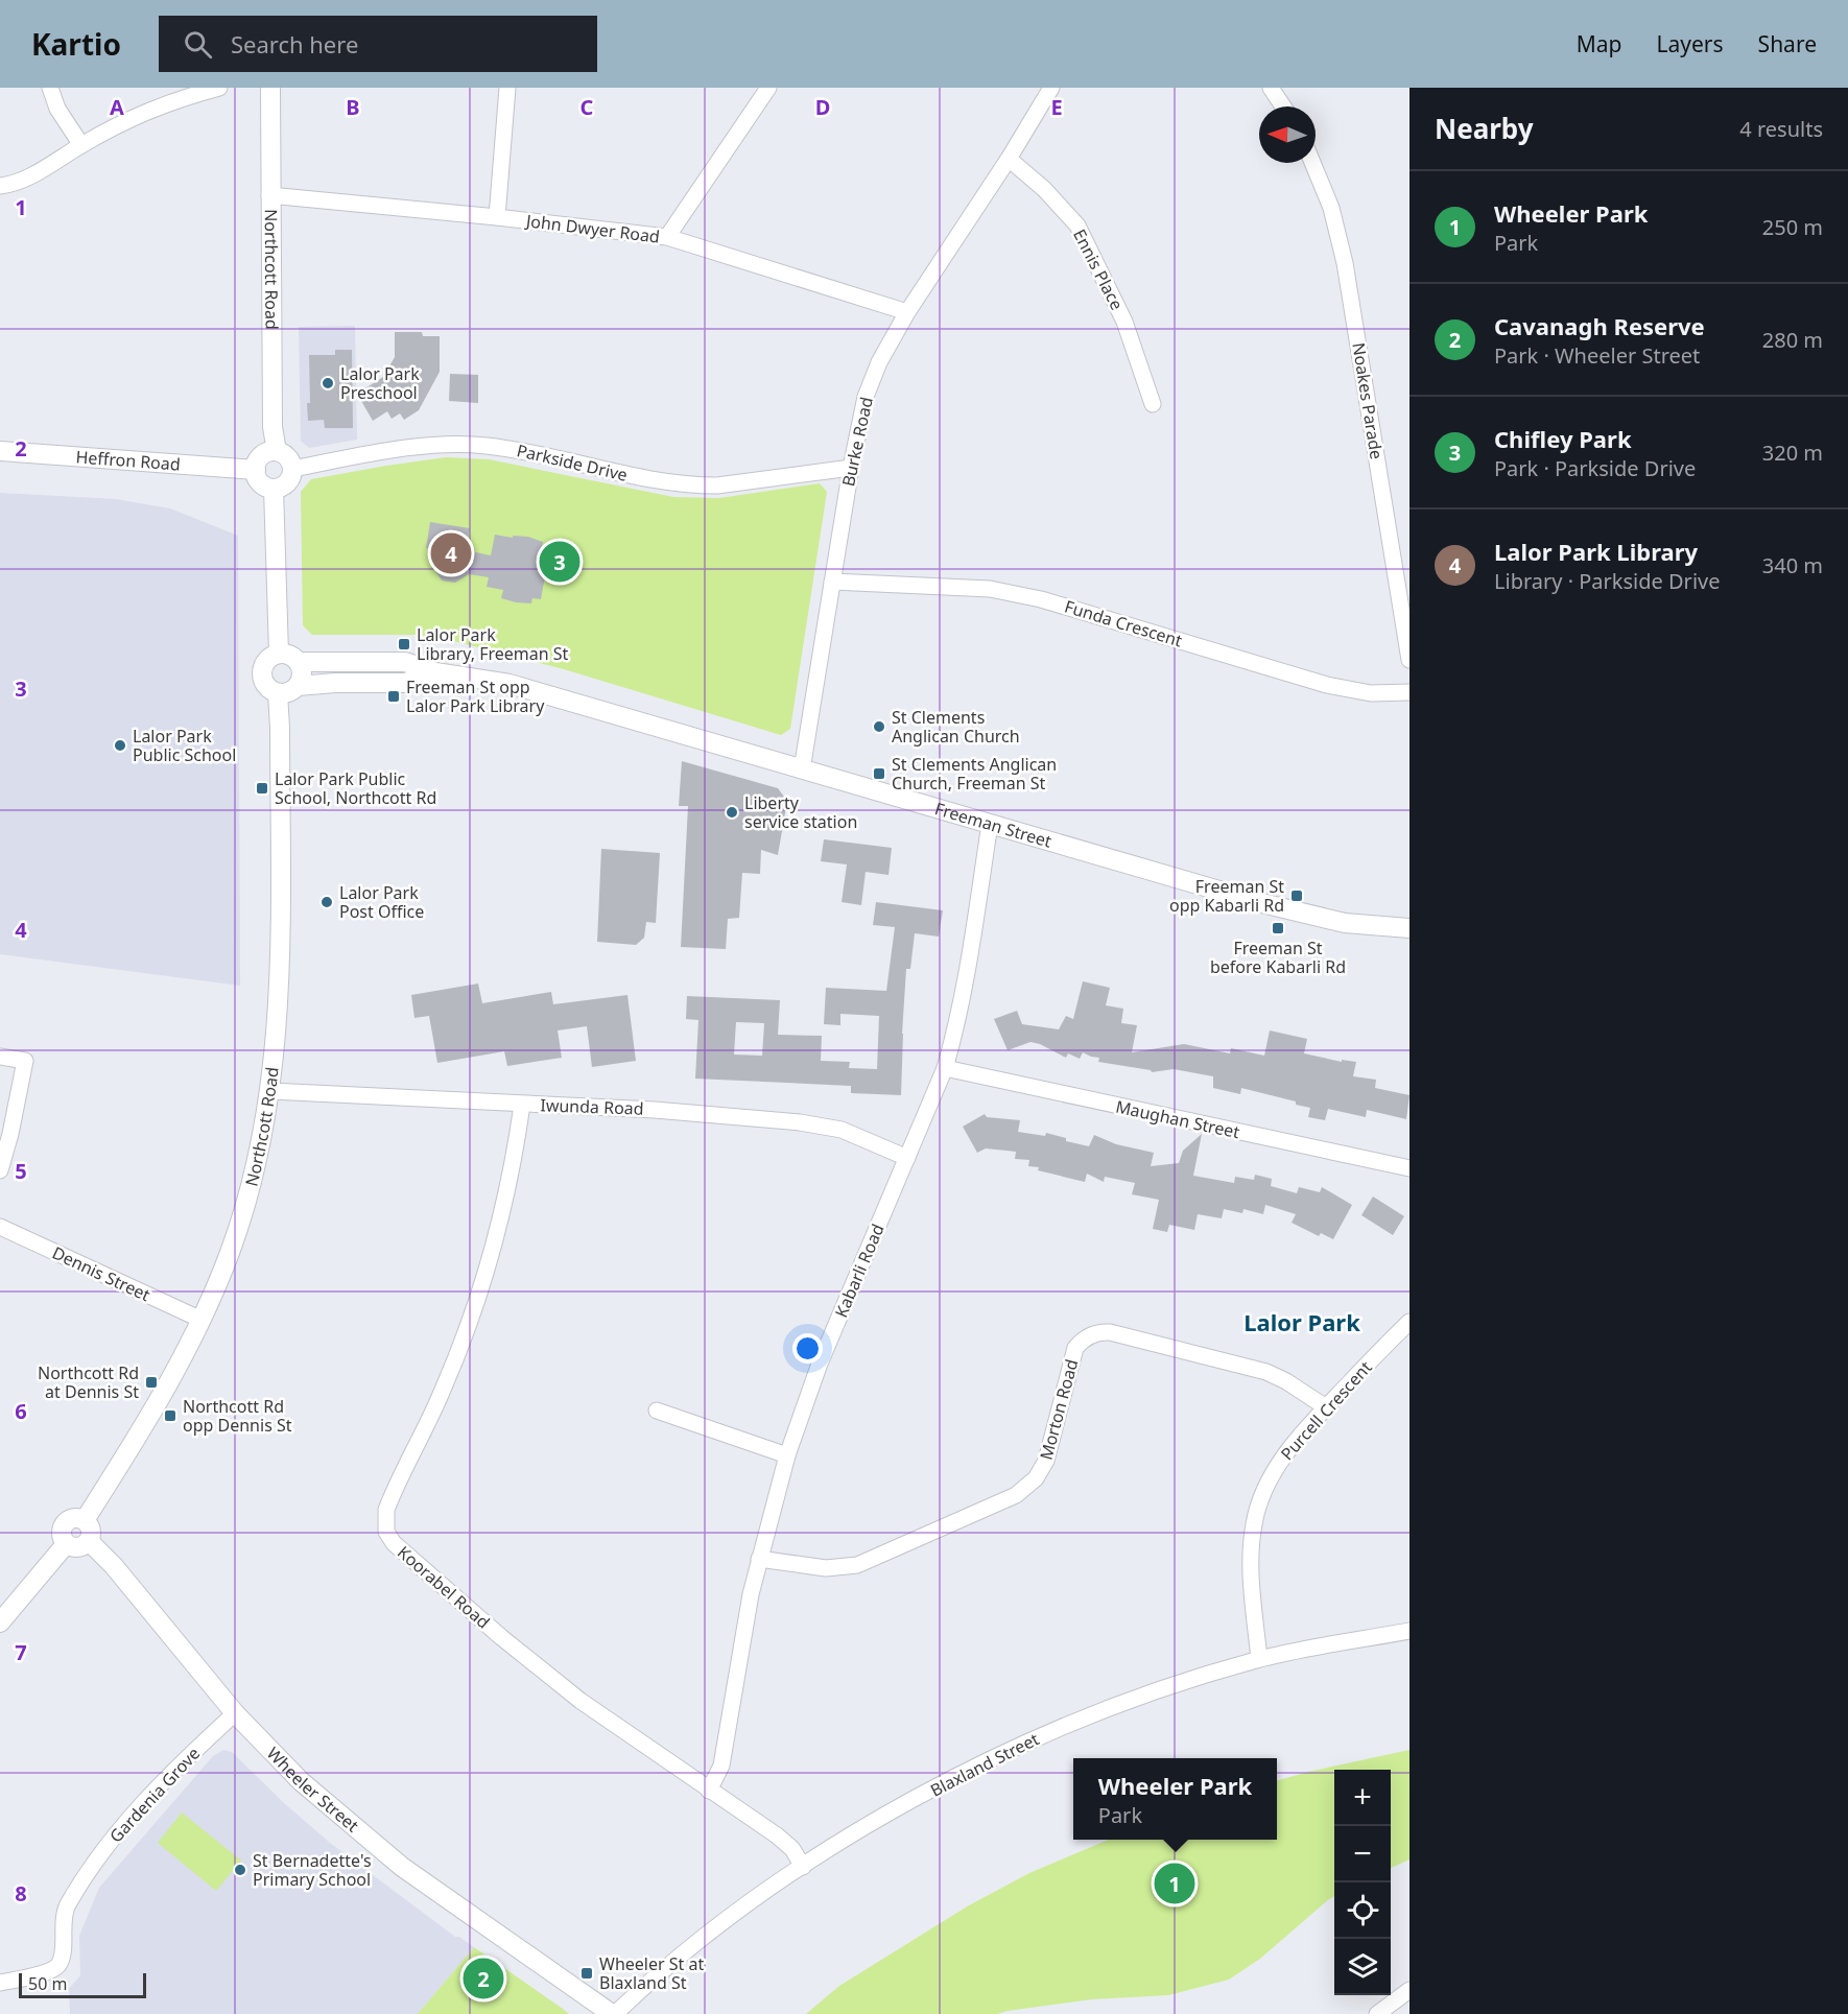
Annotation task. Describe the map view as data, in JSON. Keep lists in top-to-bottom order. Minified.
{"streets":{"street":["John Dwyer Road","Northcott Road","Ennis Place","Noakes Parade","Burke Road","Heffron Road","Parkside Drive","Funda Crescent","Freeman Street","Iwunda Road","Maughan Street","Kabarli Road","Dennis Street","Morton Road","Purcell Crescent","Koorabel Road","Blaxland Street","Wheeler Street","Gardenia Grove"]},"crossings":[["John Dwyer Road","Northcott Road"],["John Dwyer Road","Burke Road"],["Northcott Road","Heffron Road"],["Northcott Road","Parkside Drive"],["Northcott Road","Freeman Street"],["Northcott Road","Iwunda Road"],["Northcott Road","Dennis Street"],["Northcott Road","Wheeler Street"],["Ennis Place","Burke Road"],["Burke Road","Parkside Drive"],["Burke Road","Funda Crescent"],["Burke Road","Freeman Street"],["Heffron Road","Parkside Drive"],["Freeman Street","Kabarli Road"],["Iwunda Road","Kabarli Road"],["Iwunda Road","Koorabel Road"],["Maughan Street","Kabarli Road"],["Kabarli Road","Morton Road"],["Kabarli Road","Koorabel Road"],["Morton Road","Purcell Crescent"],["Purcell Crescent","Blaxland Street"],["Koorabel Road","Blaxland Street"],["Blaxland Street","Wheeler Street"],["Wheeler Street","Gardenia Grove"]],"districts":["Lalor Park"],"places":{"other":["Lalor Park Preschool","St Clements Anglican Church","Lalor Park Public School","Liberty service station","Lalor Park Post Office","St Bernadette's Primary School"],"transit":["Lalor Park Library, Freeman St","Freeman St opp Lalor Park Library","St Clements Anglican Church, Freeman St","Lalor Park Public School, Northcott Rd","Freeman St opp Kabarli Rd","Freeman St before Kabarli Rd","Northcott Rd at Dennis St","Northcott Rd opp Dennis St","Wheeler St at Blaxland St"]},"scale_bar":"50 m","north":"left","page":{"header":"Kartio","search":"Search here","nav":["Map","Layers","Share"],"heading":["Nearby","4 results"],"list":[{"mark":"1","name":"Wheeler Park","note":"Park","value":"250 m"},{"mark":"2","name":"Cavanagh Reserve","note":"Park · Wheeler Street","value":"280 m"},{"mark":"3","name":"Chifley Park","note":"Park · Parkside Drive","value":"320 m"},{"mark":"4","name":"Lalor Park Library","note":"Library · Parkside Drive","value":"340 m"}],"pins":["4","3","1","2"],"popup":["Wheeler Park","Park"],"map_buttons":["+","−"],"scale":"50 m"},"grid":{"columns":["A","B","C","D","E"],"rows":["1","2","3","4","5","6","7","8"]}}
